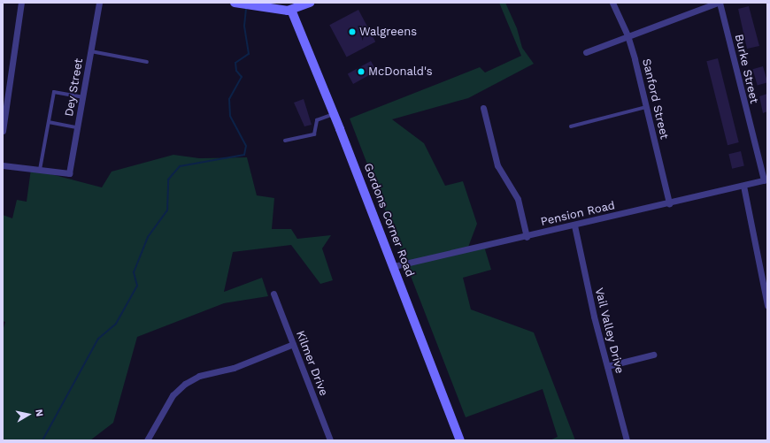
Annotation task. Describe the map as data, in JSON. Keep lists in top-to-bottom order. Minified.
{"streets":{"street":["Burke Street","Dey Street","Sanford Street","Pension Road","Gordons Corner Road","Vail Valley Drive","Kilmer Drive"]},"crossings":[["Burke Street","Pension Road"],["Sanford Street","Pension Road"],["Pension Road","Gordons Corner Road"],["Pension Road","Vail Valley Drive"]],"places":["Walgreens","McDonald's"],"north":"right"}
